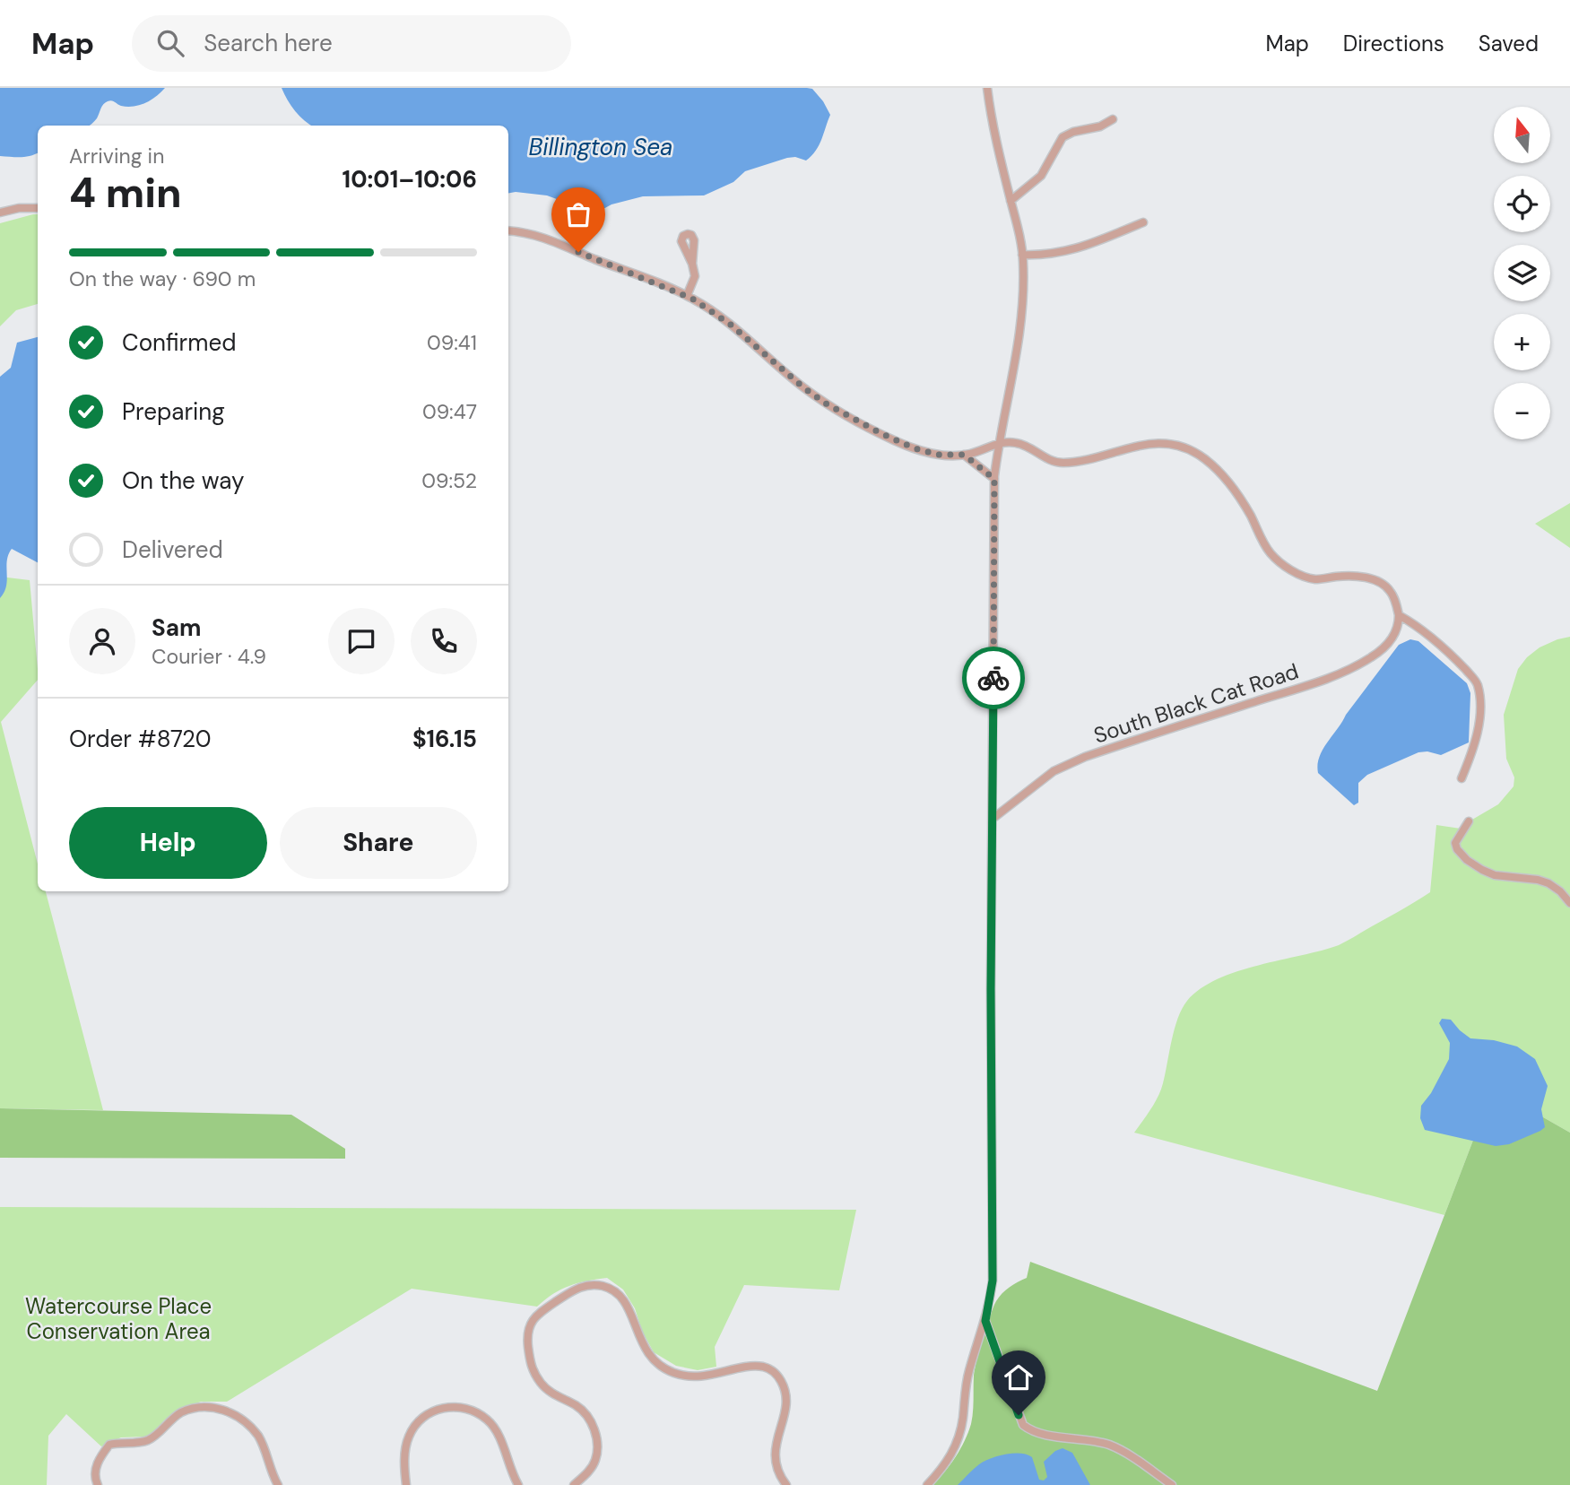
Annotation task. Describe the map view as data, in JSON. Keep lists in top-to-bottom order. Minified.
{"streets":{"street":["South Black Cat Road"]},"water":["Billington Sea"],"parks":["Watercourse Place Conservation Area"],"north":"top","page":{"header":"Map","search":"Search here","nav":["Map","Directions","Saved"],"map_buttons":["+","−"],"heading":["4 min","Arriving in","10:01–10:06"],"panel":["Sam","Courier · 4.9","Order #8720","$16.15"],"bar":"On the way · 690 m","list":[["Confirmed","09:41"],["Preparing","09:47"],["On the way","09:52"],"Delivered"],"buttons":["Help","Share"]}}
